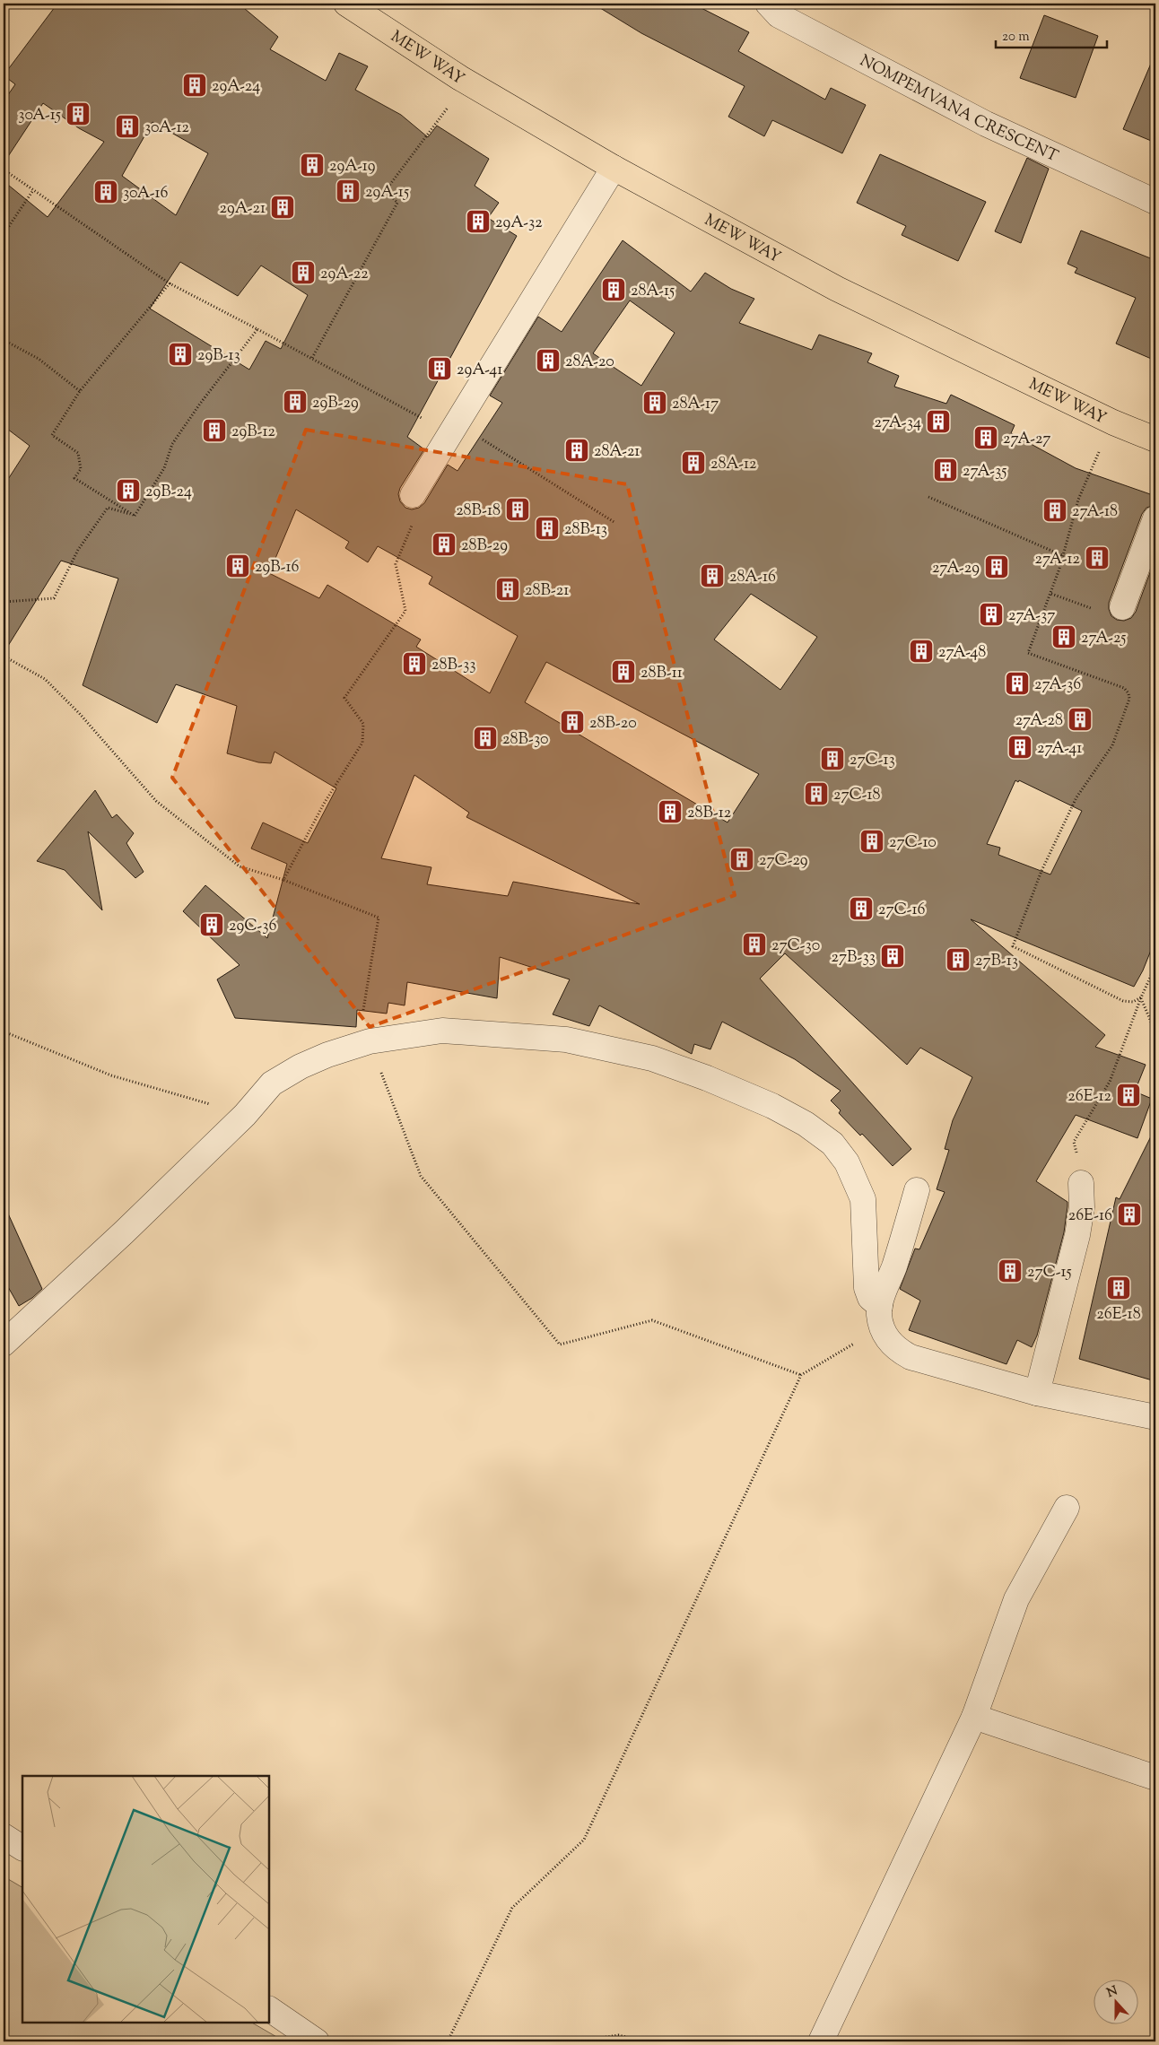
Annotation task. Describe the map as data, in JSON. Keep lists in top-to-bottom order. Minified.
{"streets":{"main road":["MEW WAY"],"street":["NOMPEMVANA CRESCENT"]},"places":{"building":["29A-24","30A-15","30A-12","29A-19","29A-15","30A-16","29A-21","29A-32","29A-22","28A-15","29B-13","28A-20","29A-41","29B-29","28A-17","27A-34","29B-12","27A-27","28A-21","28A-12","27A-35","29B-24","28B-18","27A-18","28B-13","28B-29","27A-12","29B-16","27A-29","28A-16","28B-21","27A-37","27A-25","27A-48","28B-33","28B-11","27A-36","27A-28","28B-20","28B-30","27A-41","27C-13","27C-18","28B-12","27C-10","27C-29","27C-16","29C-36","27C-30","27B-33","27B-13","26E-12","26E-16","27C-15","26E-18"]},"scale_bar":"20 m","north":"top"}
